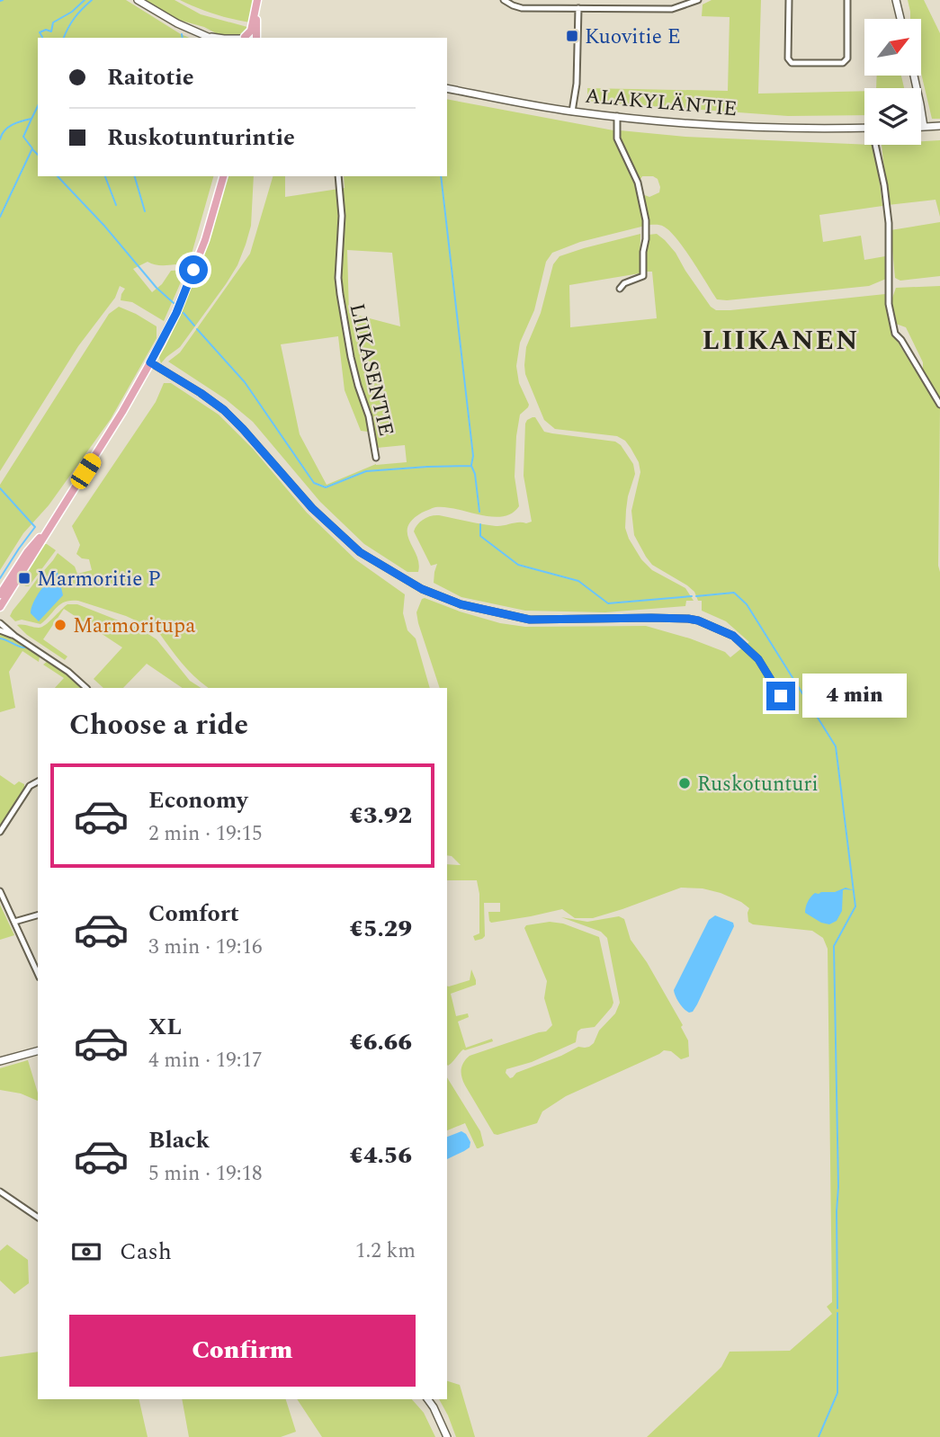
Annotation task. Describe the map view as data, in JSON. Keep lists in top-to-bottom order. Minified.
{"streets":{"main road":["ALAKYLÄNTIE"],"street":["LIIKASENTIE"]},"districts":["LIIKANEN"],"places":{"transit":["Kuovitie E","Marmoritie P"],"other":["Marmoritupa","Ruskotunturi"]},"north":"top right","page":{"banner":["Raitotie","Ruskotunturintie"],"bubble":"4 min","heading":"Choose a ride","list":[{"name":"Economy","note":"2 min · 19:15","value":"€3.92"},{"name":"Comfort","note":"3 min · 19:16","value":"€5.29"},{"name":"XL","note":"4 min · 19:17","value":"€6.66"},{"name":"Black","note":"5 min · 19:18","value":"€4.56"}],"pay":["Cash","1.2 km"],"buttons":"Confirm"}}
